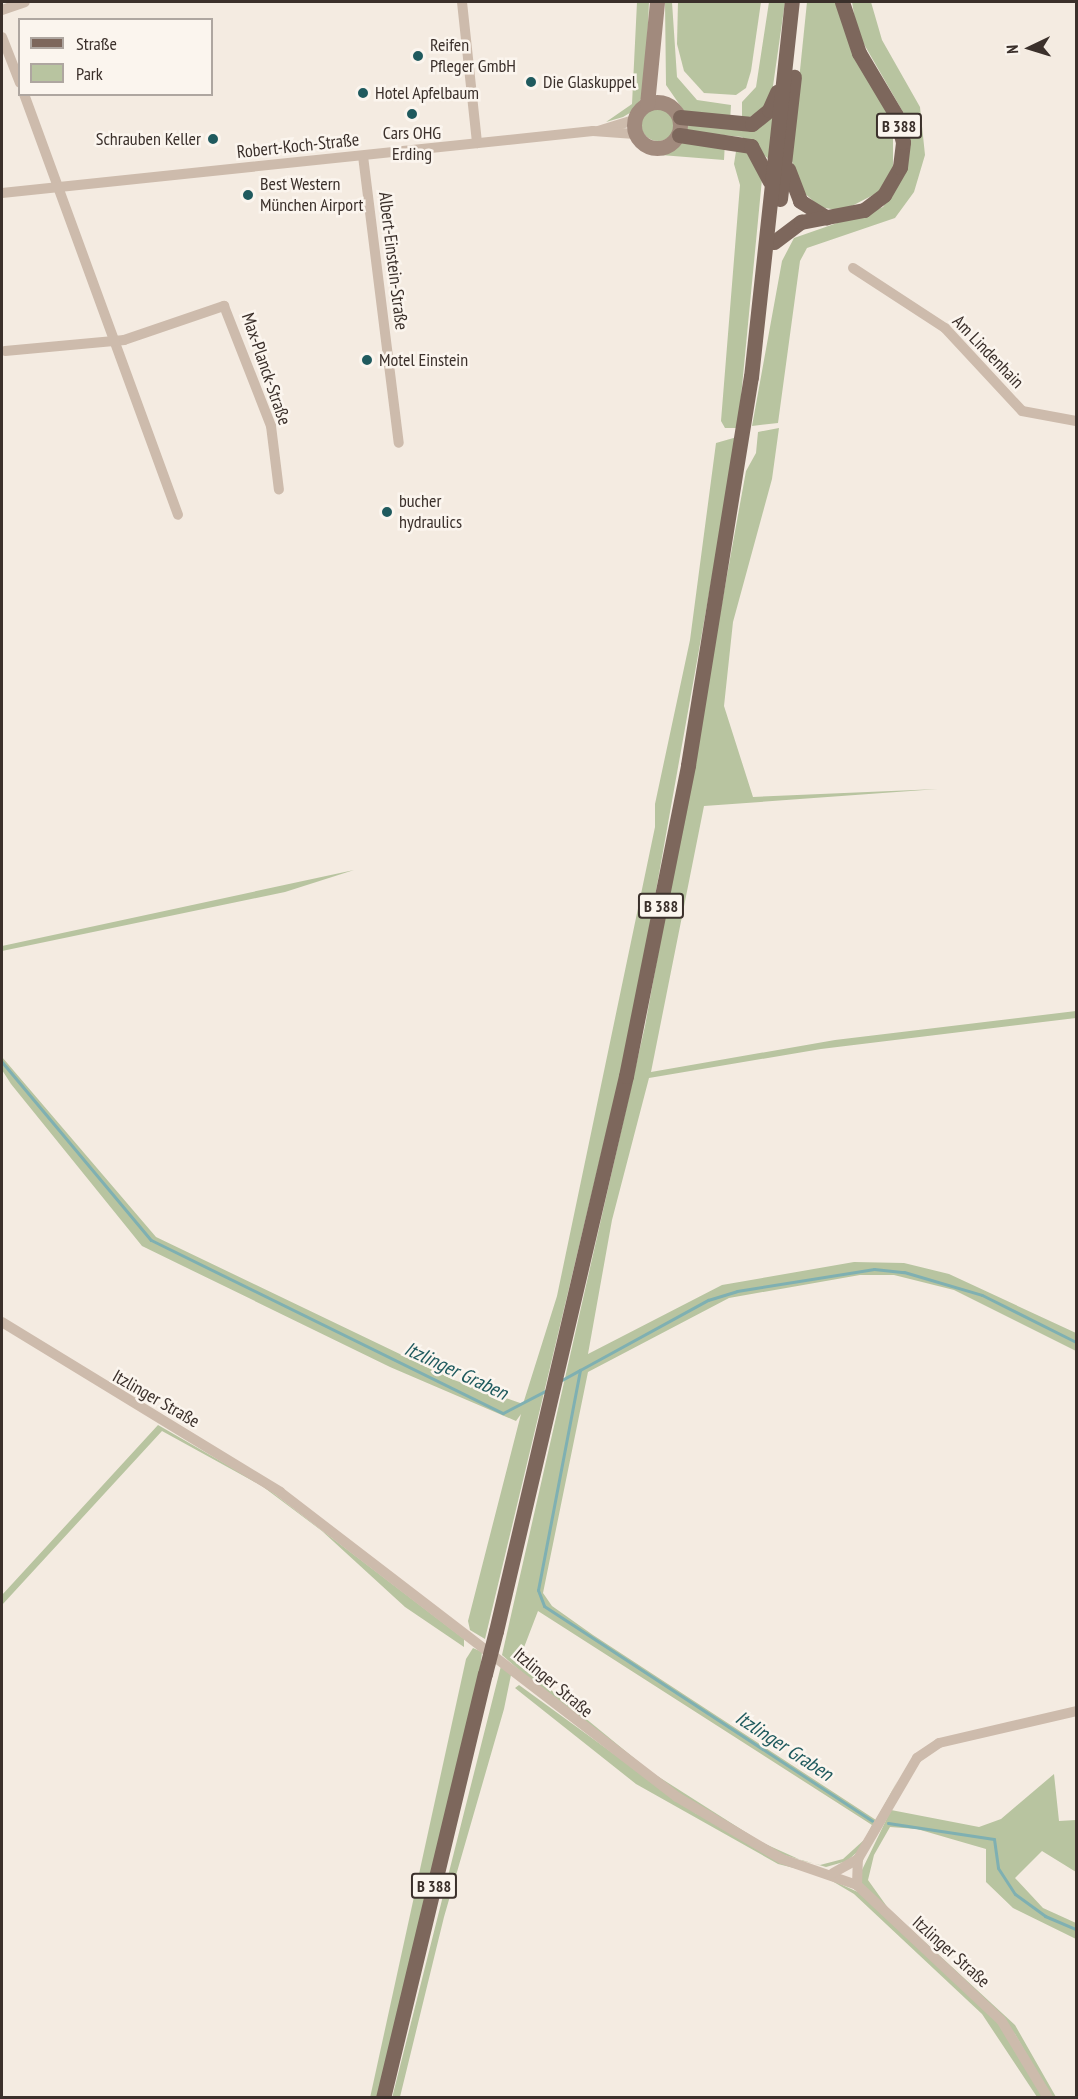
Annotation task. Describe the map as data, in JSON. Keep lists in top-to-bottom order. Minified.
{"streets":{"main road":["B 388"],"street":["Robert-Koch-Straße","Albert-Einstein-Straße","Am Lindenhain","Max-Planck-Straße","Itzlinger Straße"]},"crossings":[["B 388","Robert-Koch-Straße"],["Robert-Koch-Straße","Albert-Einstein-Straße"]],"water":["Itzlinger Graben"],"places":["Reifen Pfleger GmbH","Die Glaskuppel","Hotel Apfelbaum","Cars OHG Erding","Schrauben Keller","Best Western München Airport","Motel Einstein","bucher hydraulics"],"legend":["Straße","Park"],"north":"left"}
